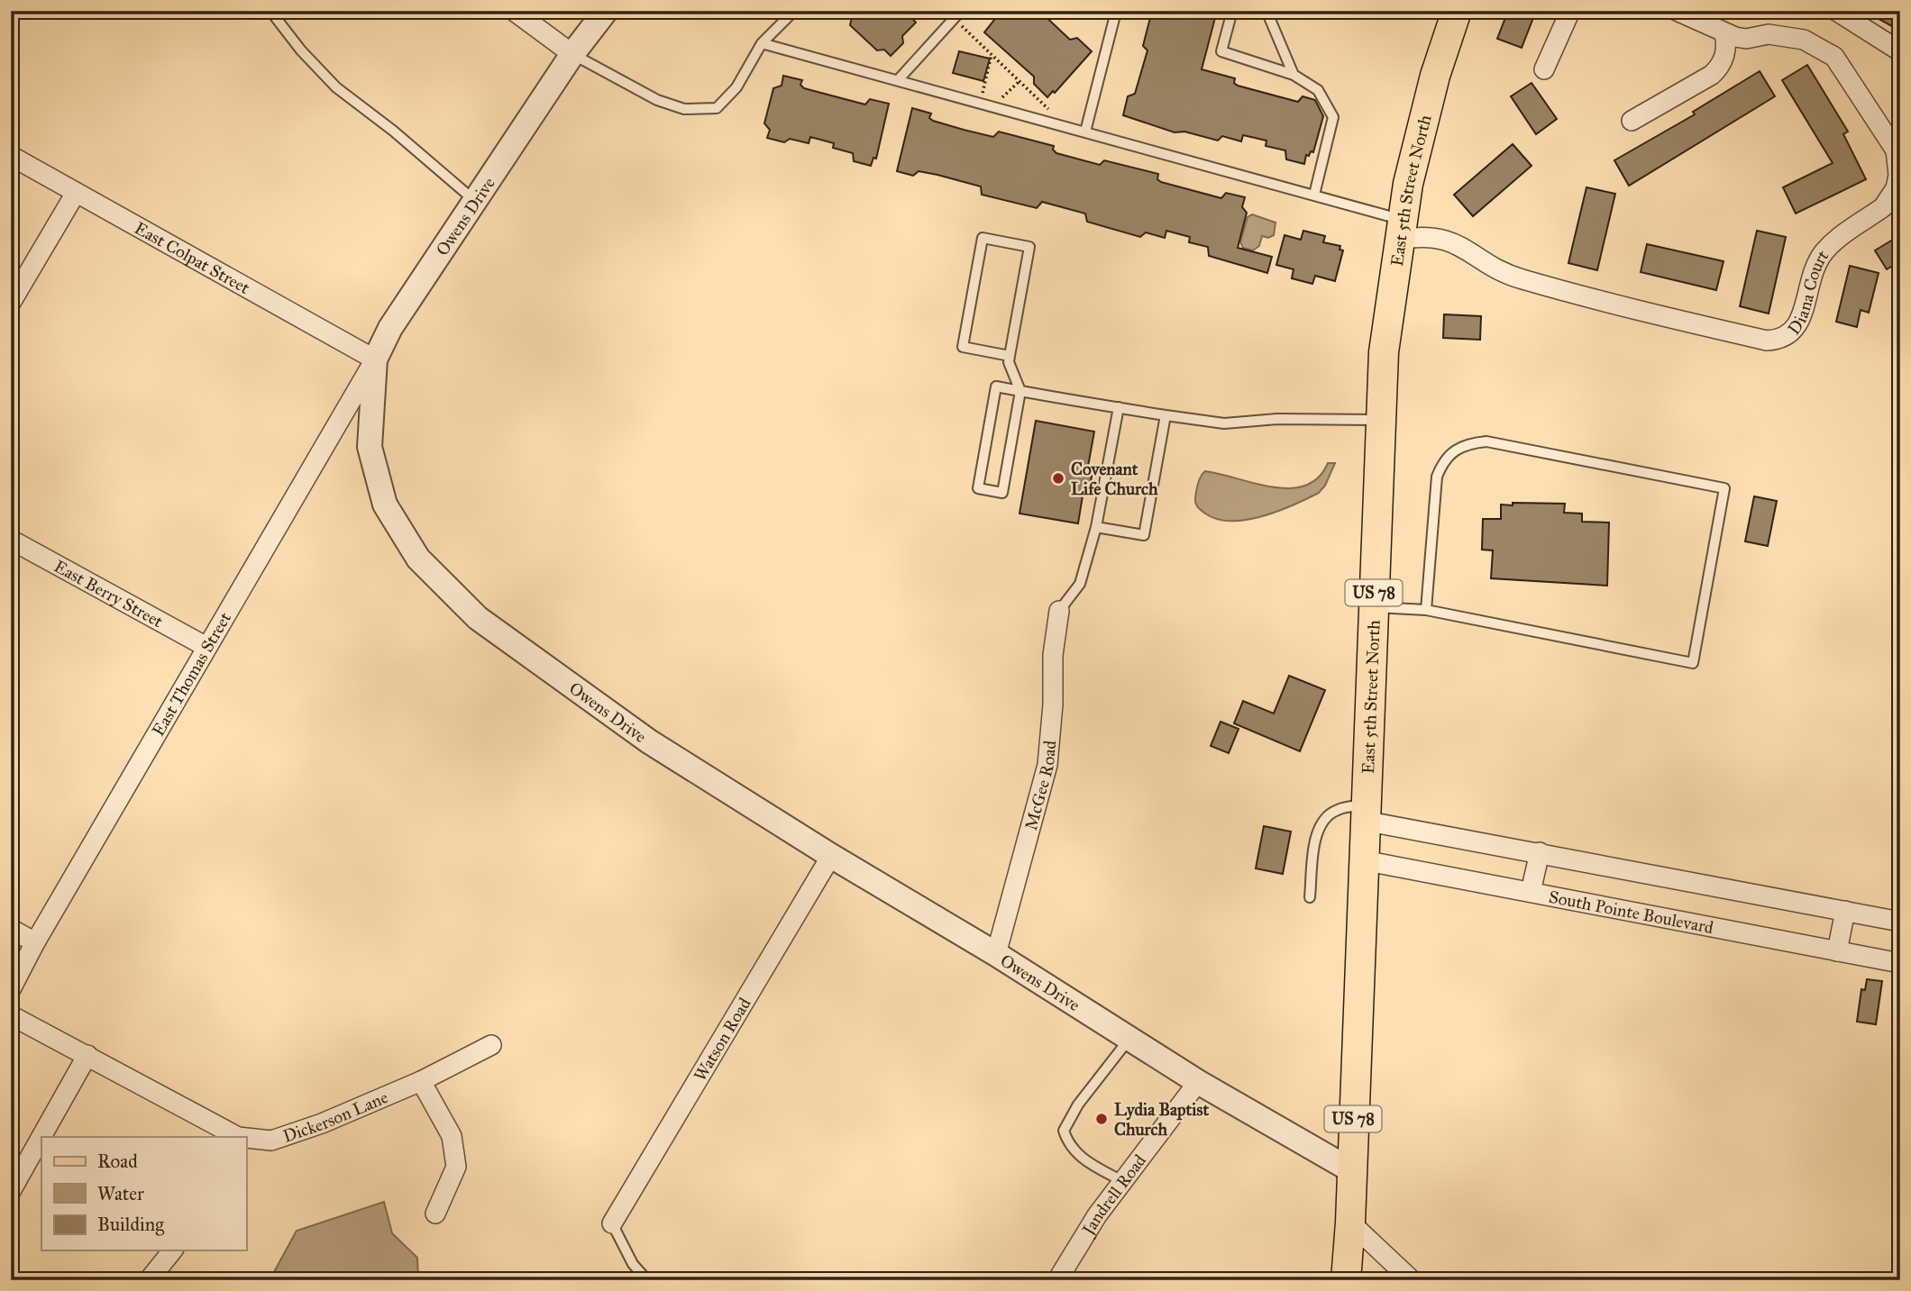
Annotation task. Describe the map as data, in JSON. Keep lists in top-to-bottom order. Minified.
{"streets":{"main road":["East 5th Street North","US 78"],"street":["Owens Drive","East Colpat Street","Diana Court","East Berry Street","East Thomas Street","McGee Road","South Pointe Boulevard","Watson Road","Dickerson Lane","Jandrell Road"]},"crossings":[["East 5th Street North","Owens Drive"],["East 5th Street North","Diana Court"],["East 5th Street North","South Pointe Boulevard"],["Owens Drive","East Colpat Street"],["Owens Drive","East Thomas Street"],["Owens Drive","McGee Road"],["Owens Drive","Watson Road"],["Owens Drive","Jandrell Road"],["East Colpat Street","East Thomas Street"],["East Berry Street","East Thomas Street"]],"places":["Covenant Life Church","Lydia Baptist Church"],"legend":["Road","Water","Building"]}
